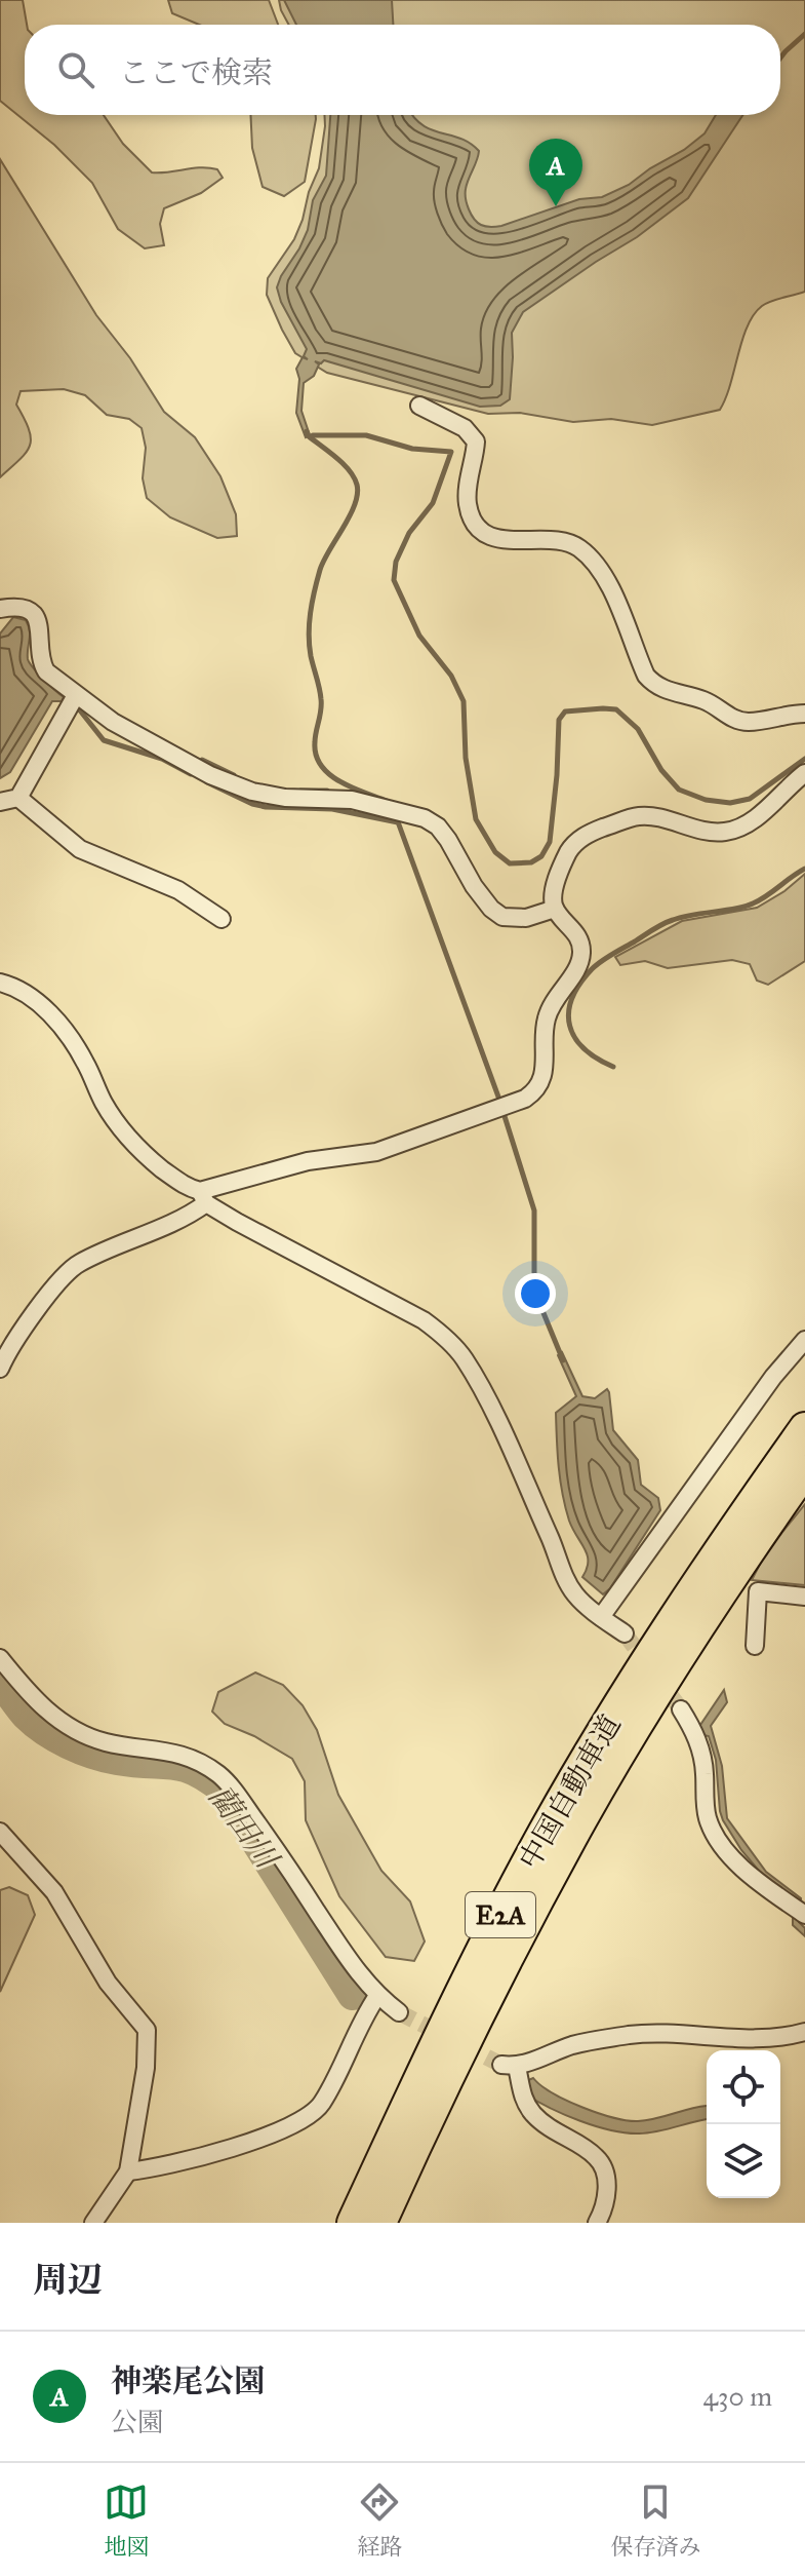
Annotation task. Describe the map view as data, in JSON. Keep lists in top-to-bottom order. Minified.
{"streets":{"highway":["中国自動車道","E2A"]},"water":["藺田川"],"page":{"search":"ここで検索","pins":"A","heading":"周辺","list":[{"mark":"A","name":"神楽尾公園","note":"公園","value":"430 m"}],"nav":["地図","経路","保存済み"]}}
